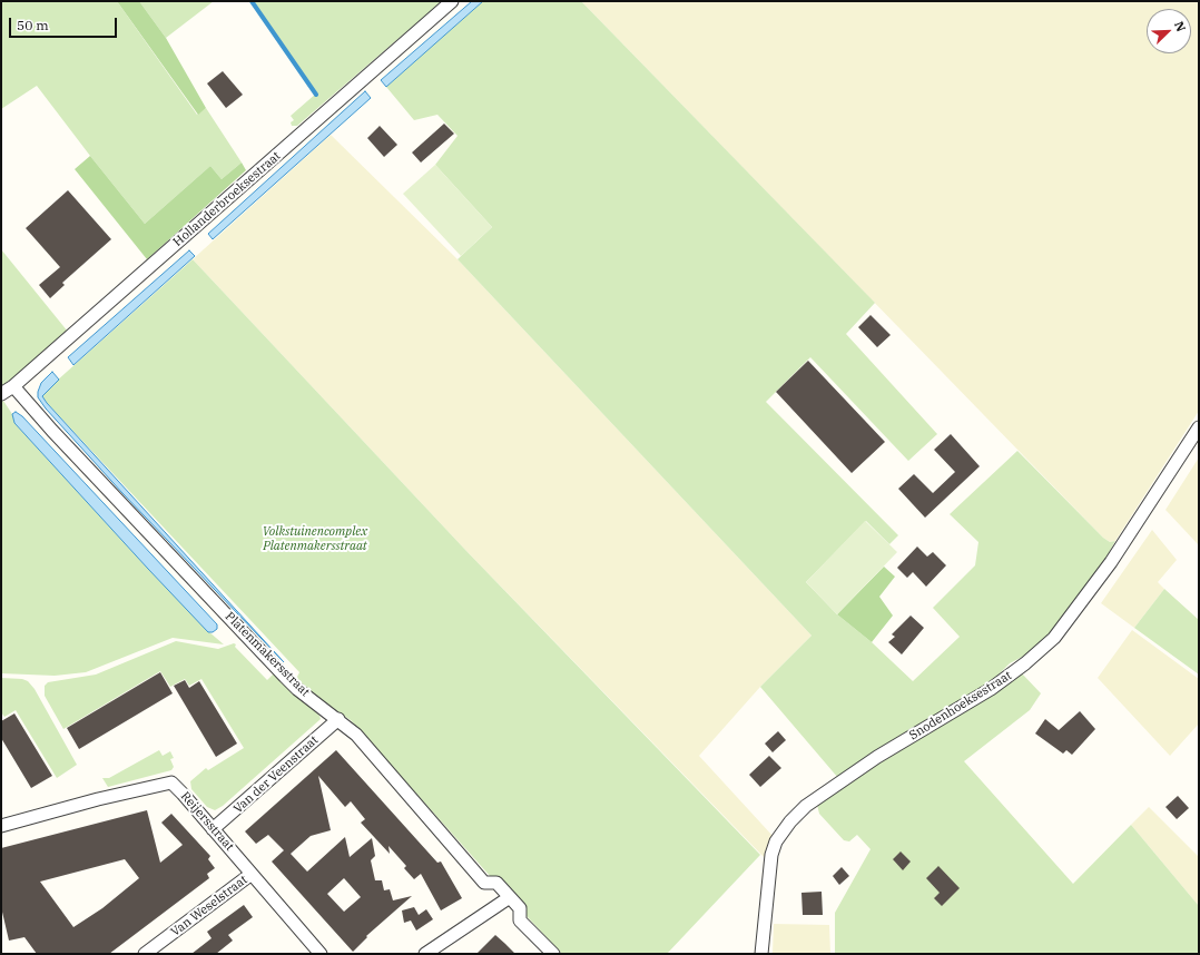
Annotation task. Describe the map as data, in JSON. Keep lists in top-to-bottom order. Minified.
{"streets":{"street":["Hollanderbroeksestraat","Platenmakersstraat","Snodenhoeksestraat","Van der Veenstraat","Reijersstraat","Van Weselstraat"]},"crossings":[["Hollanderbroeksestraat","Platenmakersstraat"],["Platenmakersstraat","Van der Veenstraat"],["Van der Veenstraat","Reijersstraat"],["Reijersstraat","Van Weselstraat"]],"parks":["Volkstuinencomplex Platenmakersstraat"],"scale_bar":"50 m","north":"top right"}
